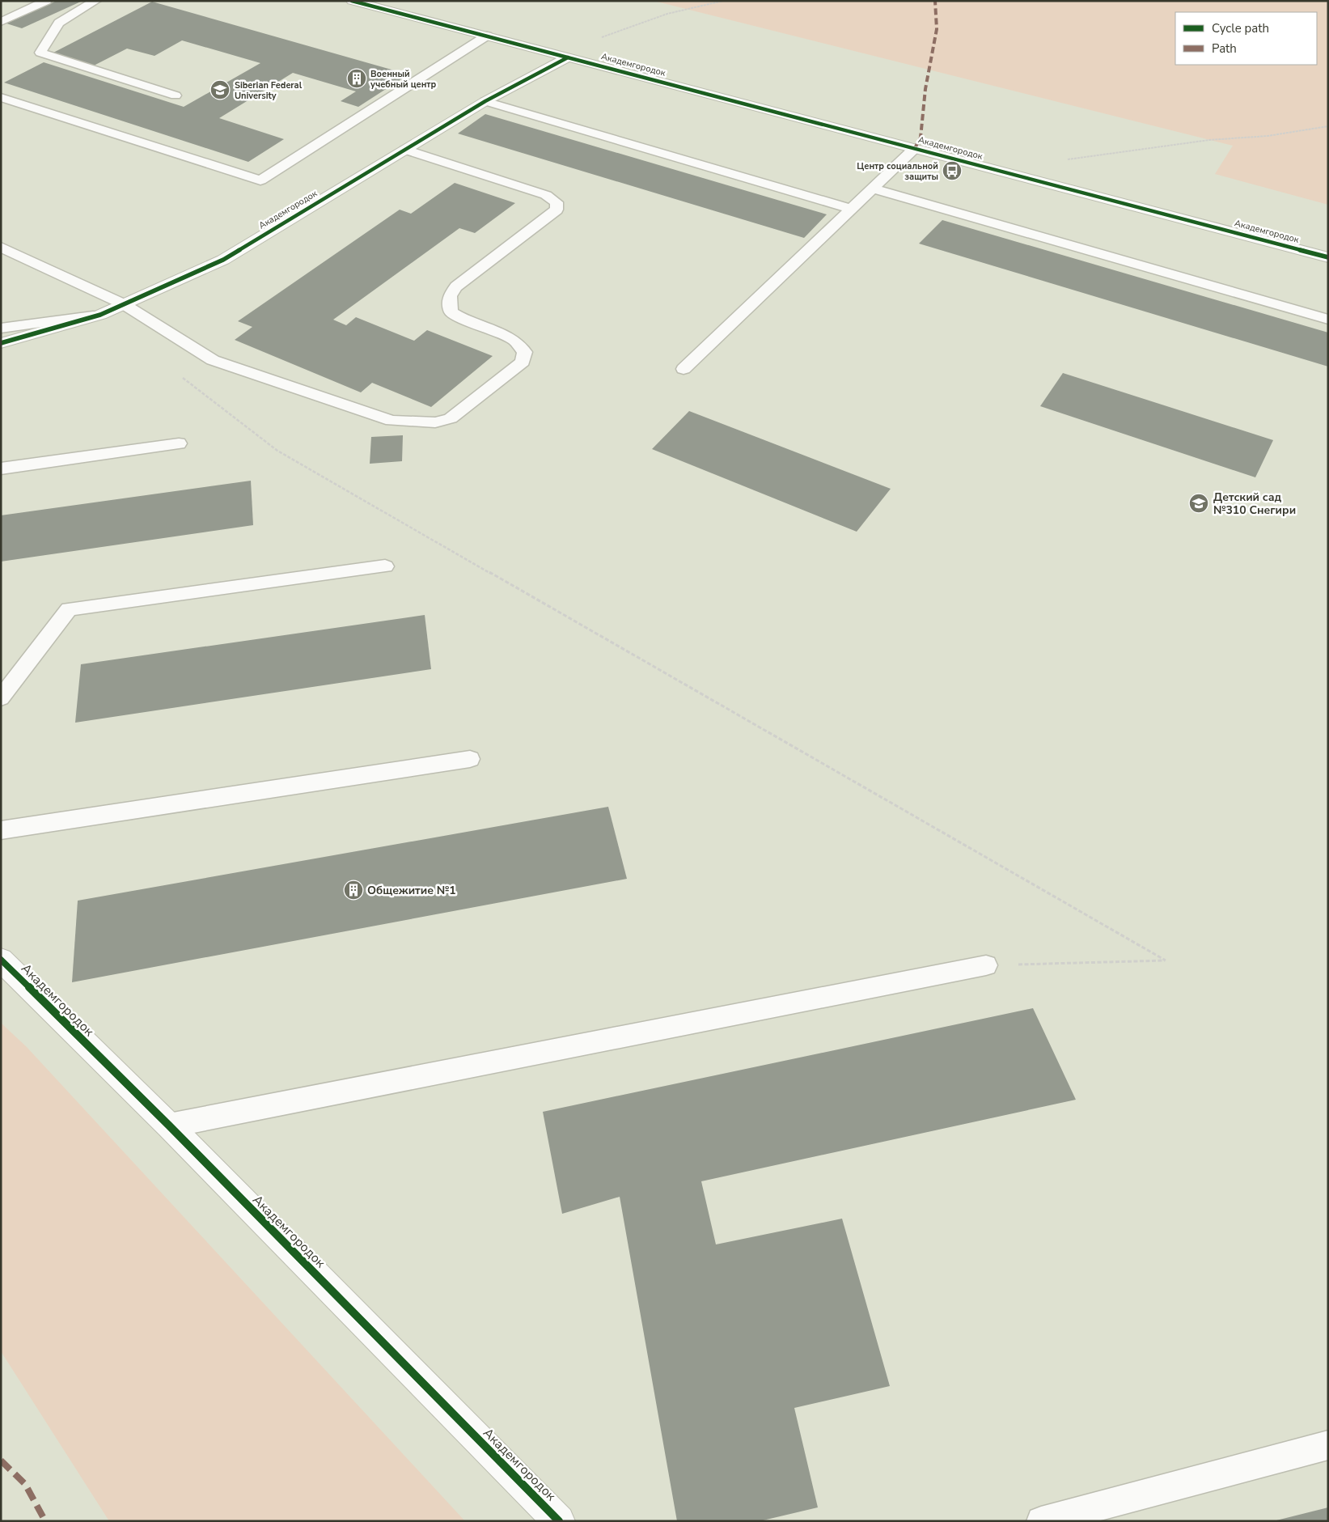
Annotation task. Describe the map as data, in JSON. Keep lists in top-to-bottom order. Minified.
{"streets":{"street":["Академгородок"]},"places":{"building":["Военный учебный центр","Общежитие №1"],"school or university":["Siberian Federal University","Детский сад №310 Снегири"],"bus stop":["Центр социальной защиты"]},"legend":["Cycle path","Path"]}
